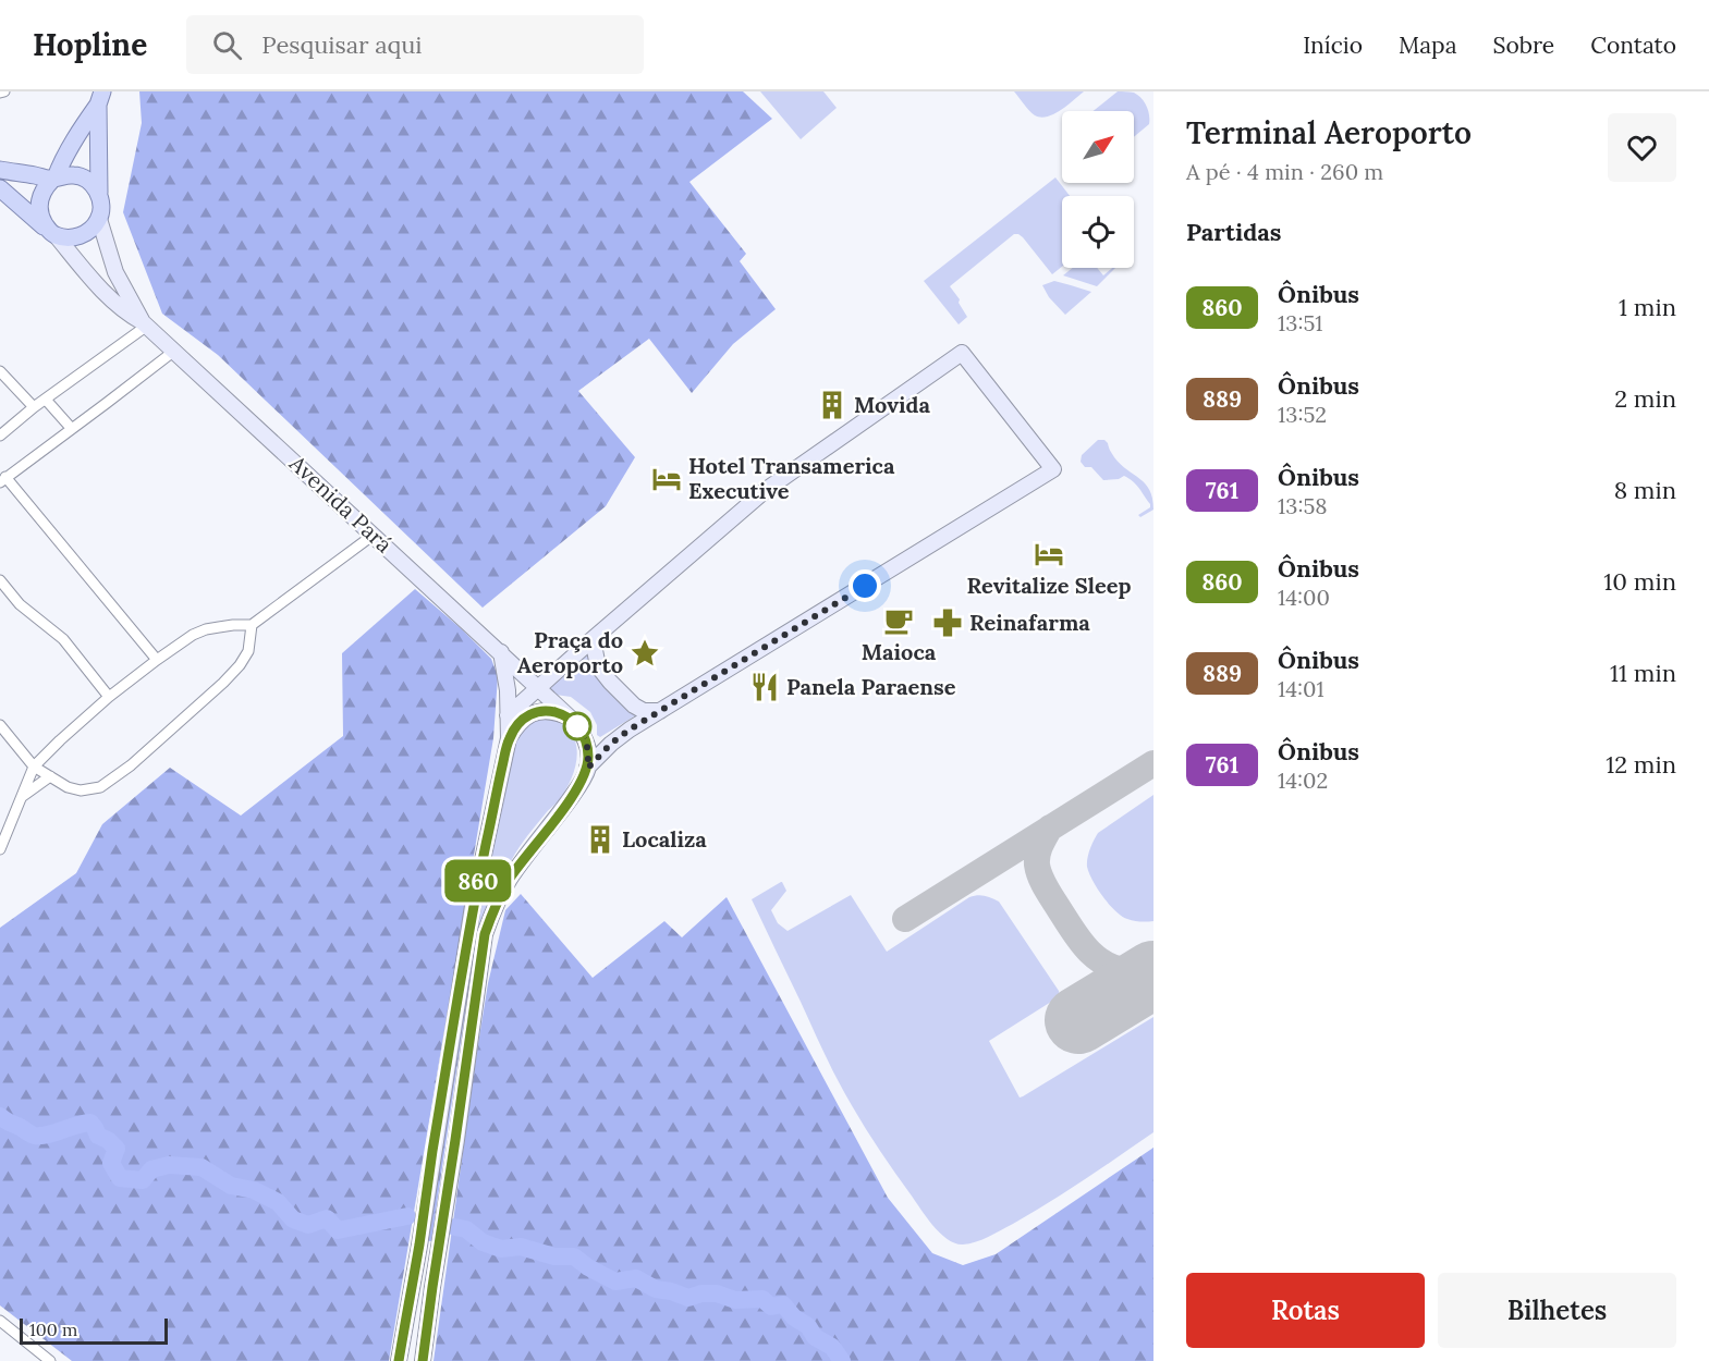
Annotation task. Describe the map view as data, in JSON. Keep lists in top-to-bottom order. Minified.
{"streets":{"main road":["Avenida Pará"]},"places":{"building":["Movida","Localiza"],"hotel":["Hotel Transamerica Executive","Revitalize Sleep"],"cafe":["Maioca"],"pharmacy":["Reinafarma"],"place":["Praça do Aeroporto"],"restaurant":["Panela Paraense"]},"lines":["bus line 860"],"scale_bar":"100 m","north":"top right","page":{"header":"Hopline","search":"Pesquisar aqui","nav":["Início","Mapa","Sobre","Contato"],"on_map":"860","heading":[["Terminal Aeroporto","A pé · 4 min · 260 m"],"Partidas"],"list":[{"mark":"860","name":"Ônibus","note":"13:51","value":"1 min"},{"mark":"889","name":"Ônibus","note":"13:52","value":"2 min"},{"mark":"761","name":"Ônibus","note":"13:58","value":"8 min"},{"mark":"860","name":"Ônibus","note":"14:00","value":"10 min"},{"mark":"889","name":"Ônibus","note":"14:01","value":"11 min"},{"mark":"761","name":"Ônibus","note":"14:02","value":"12 min"}],"buttons":["Rotas","Bilhetes"],"scale":"100 m"}}
